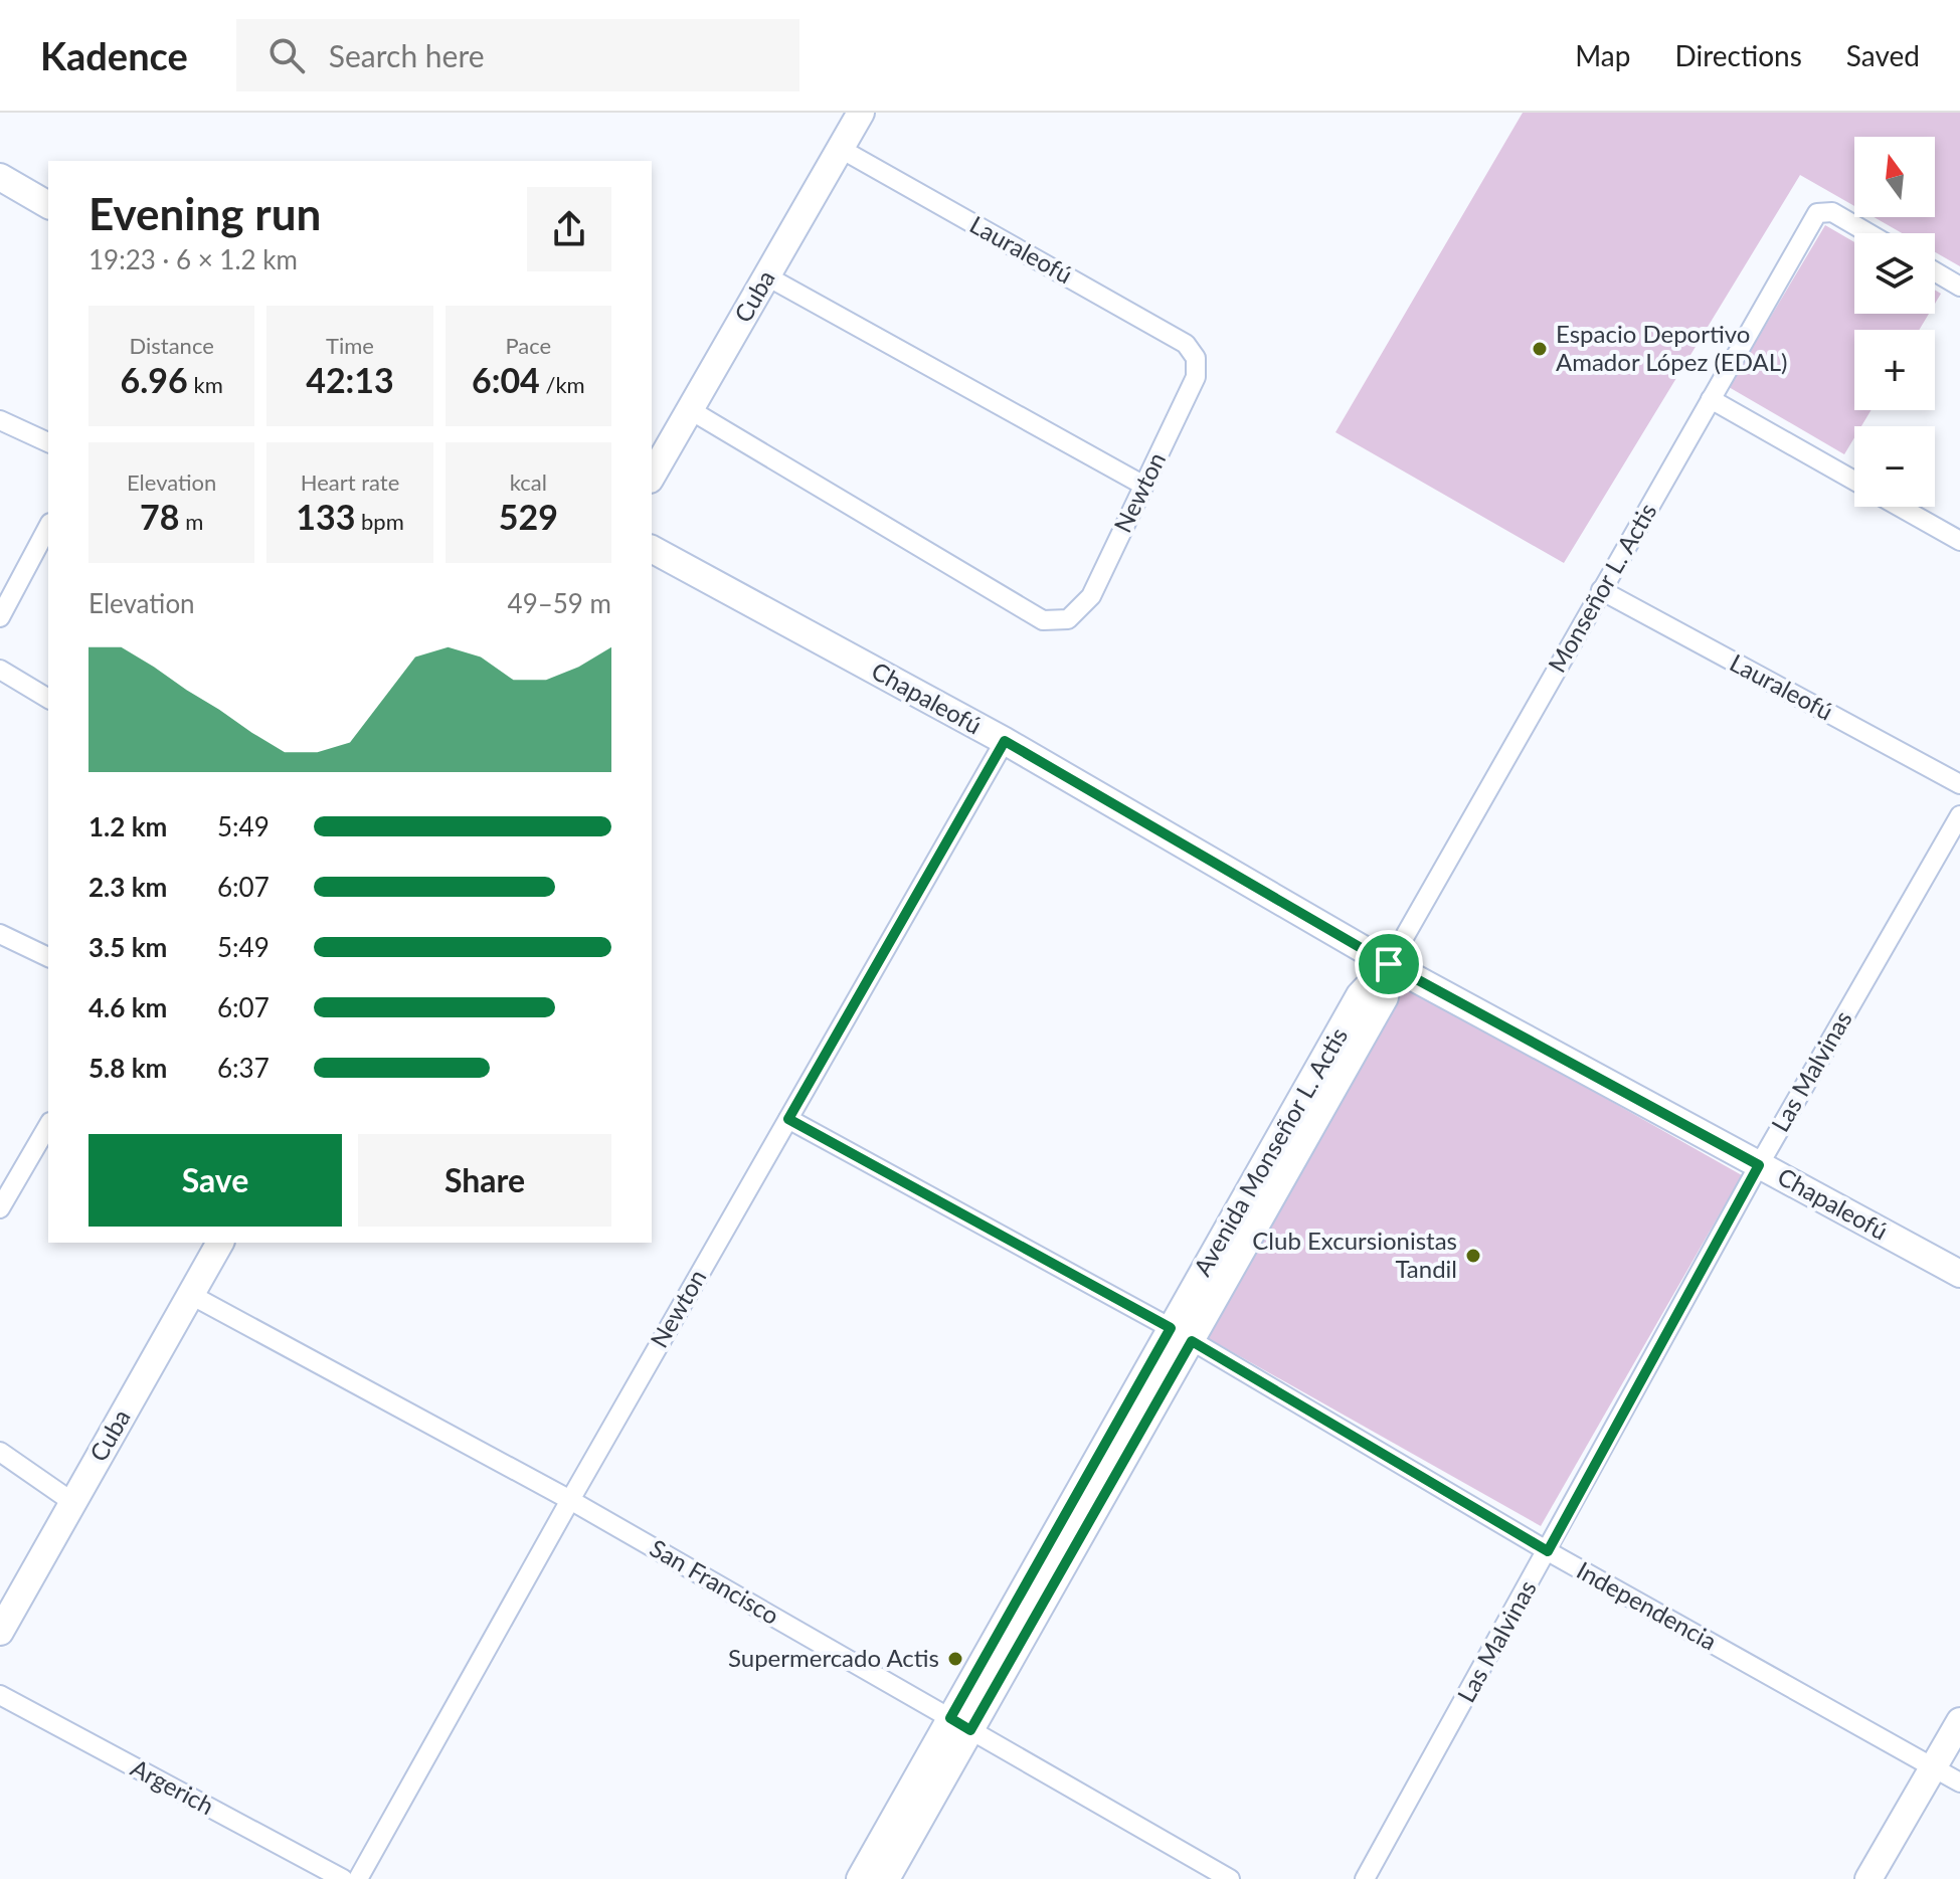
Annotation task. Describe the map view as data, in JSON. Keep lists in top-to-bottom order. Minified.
{"streets":{"street":["Lauraleofú","Cuba","Newton","Monseñor L. Actis","Chapaleofú","Las Malvinas","Avenida Monseñor L. Actis","San Francisco","Independencia","Argerich"]},"crossings":[["Lauraleofú","Cuba"],["Lauraleofú","Newton"],["Lauraleofú","Monseñor L. Actis"],["Cuba","Newton"],["Cuba","San Francisco"],["Newton","Chapaleofú"],["Newton","San Francisco"],["Newton","Independencia"],["Monseñor L. Actis","Chapaleofú"],["Monseñor L. Actis","Avenida Monseñor L. Actis"],["Chapaleofú","Las Malvinas"],["Chapaleofú","Avenida Monseñor L. Actis"],["Las Malvinas","Independencia"],["Avenida Monseñor L. Actis","San Francisco"],["Avenida Monseñor L. Actis","Independencia"]],"places":["Espacio Deportivo Amador López (EDAL)","Club Excursionistas Tandil","Supermercado Actis"],"north":"top","page":{"header":"Kadence","search":"Search here","nav":["Map","Directions","Saved"],"map_buttons":["+","−"],"heading":["Evening run","19:23 · 6 × 1.2 km"],"stats":[["Distance","6.96 km"],["Time","42:13"],["Pace","6:04 /km"],["Elevation","78 m"],["Heart rate","133 bpm"],["kcal","529"]],"chart":["Elevation","49–59 m"],"list":[{"name":"1.2 km","note":"5:49"},{"name":"2.3 km","note":"6:07"},{"name":"3.5 km","note":"5:49"},{"name":"4.6 km","note":"6:07"},{"name":"5.8 km","note":"6:37"}],"buttons":["Save","Share"]}}
